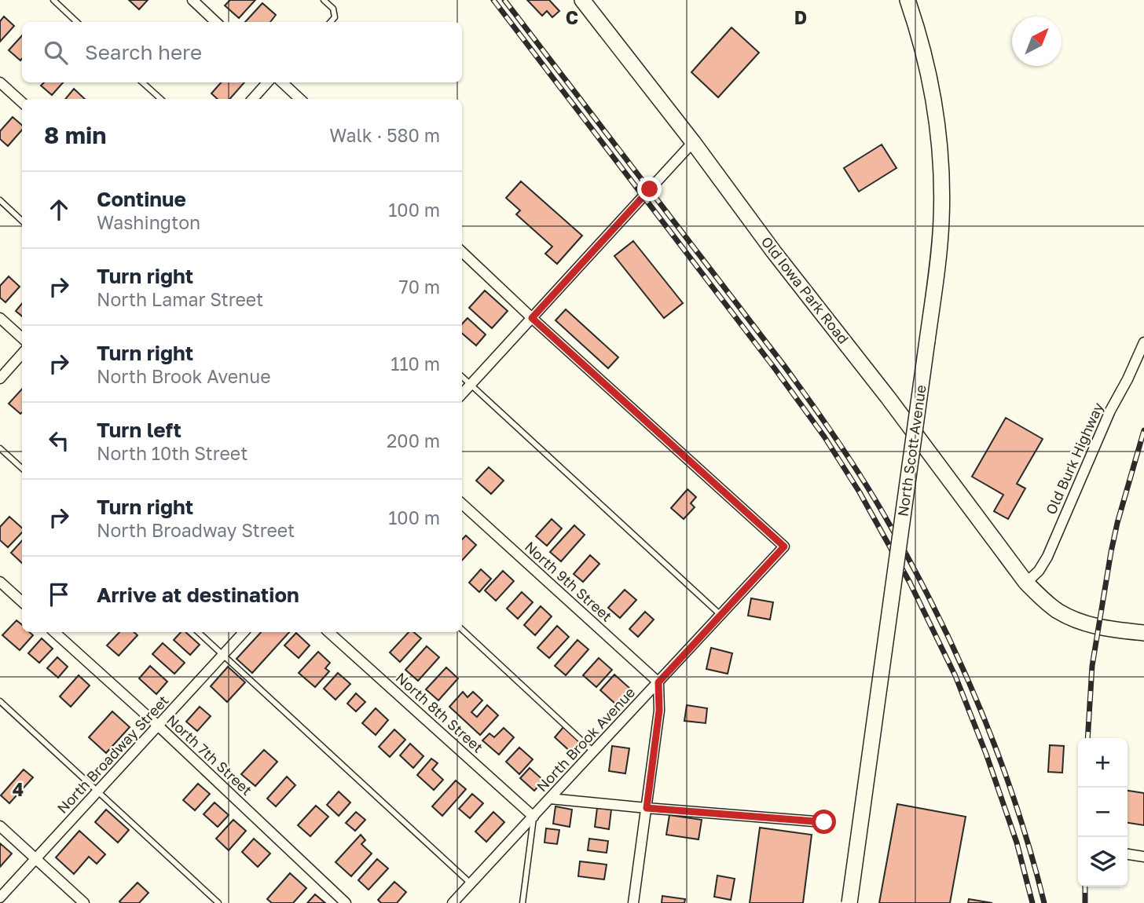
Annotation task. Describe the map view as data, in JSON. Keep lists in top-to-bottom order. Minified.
{"streets":{"main road":["Old Iowa Park Road","North Scott Avenue"],"street":["Old Burk Highway","North 9th Street","North 8th Street","North Brook Avenue","North Broadway Street","North 7th Street"]},"crossings":[["Old Iowa Park Road","Old Burk Highway"],["North 9th Street","North Brook Avenue"],["North 8th Street","North Brook Avenue"],["North Broadway Street","North 7th Street"]],"north":"top right","page":{"search":"Search here","heading":["8 min","Walk · 580 m"],"list":[["Continue","Washington","100 m"],["Turn right","North Lamar Street","70 m"],["Turn right","North Brook Avenue","110 m"],["Turn left","North 10th Street","200 m"],["Turn right","North Broadway Street","100 m"],"Arrive at destination"],"map_buttons":["+","−"]},"grid":{"columns":["C","D"],"rows":["4"]}}
